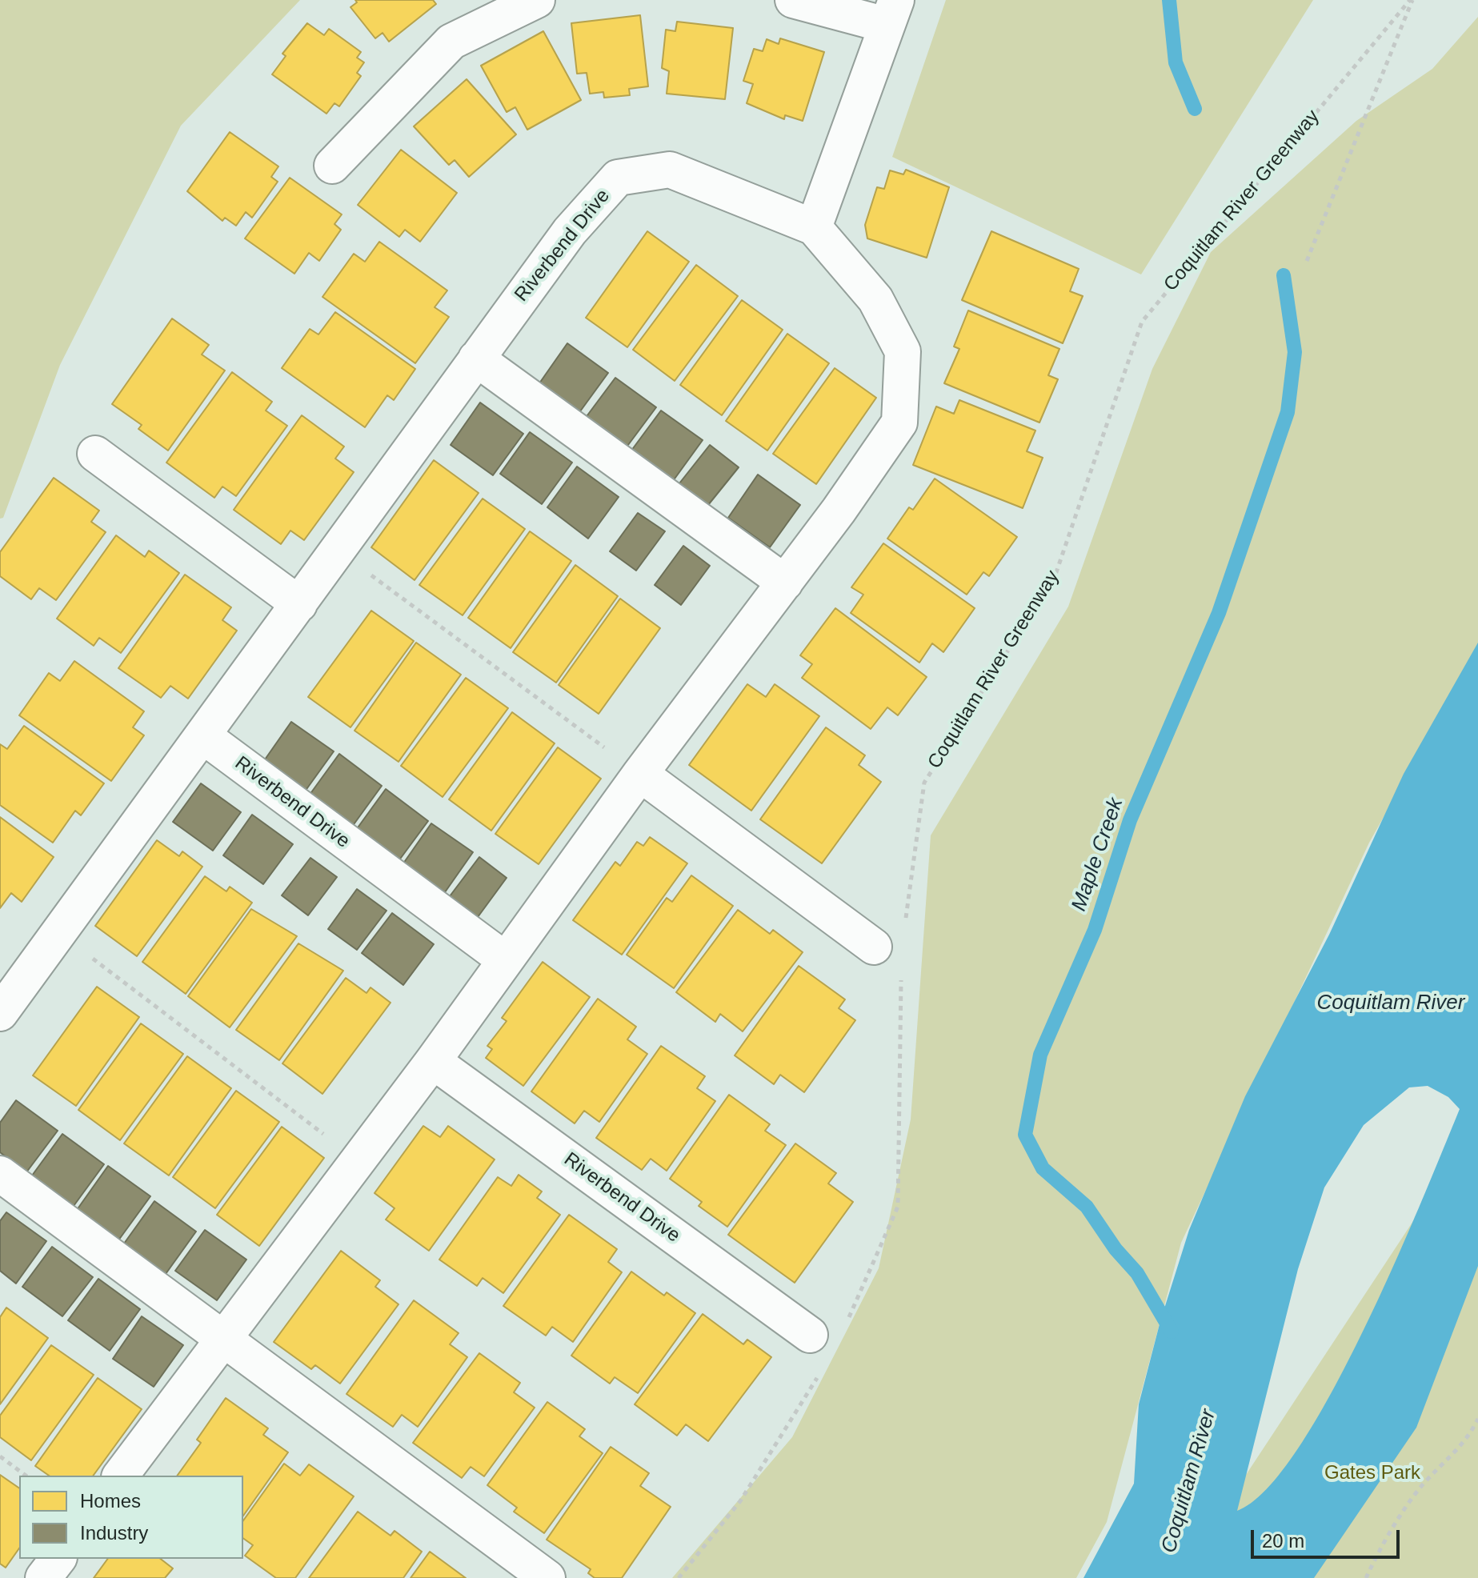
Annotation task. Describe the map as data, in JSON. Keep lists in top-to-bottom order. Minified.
{"streets":{"street":["Riverbend Drive"],"path":["Coquitlam River Greenway"]},"water":["Maple Creek","Coquitlam River"],"parks":["Gates Park"],"legend":["Homes","Industry"],"scale_bar":"20 m"}
